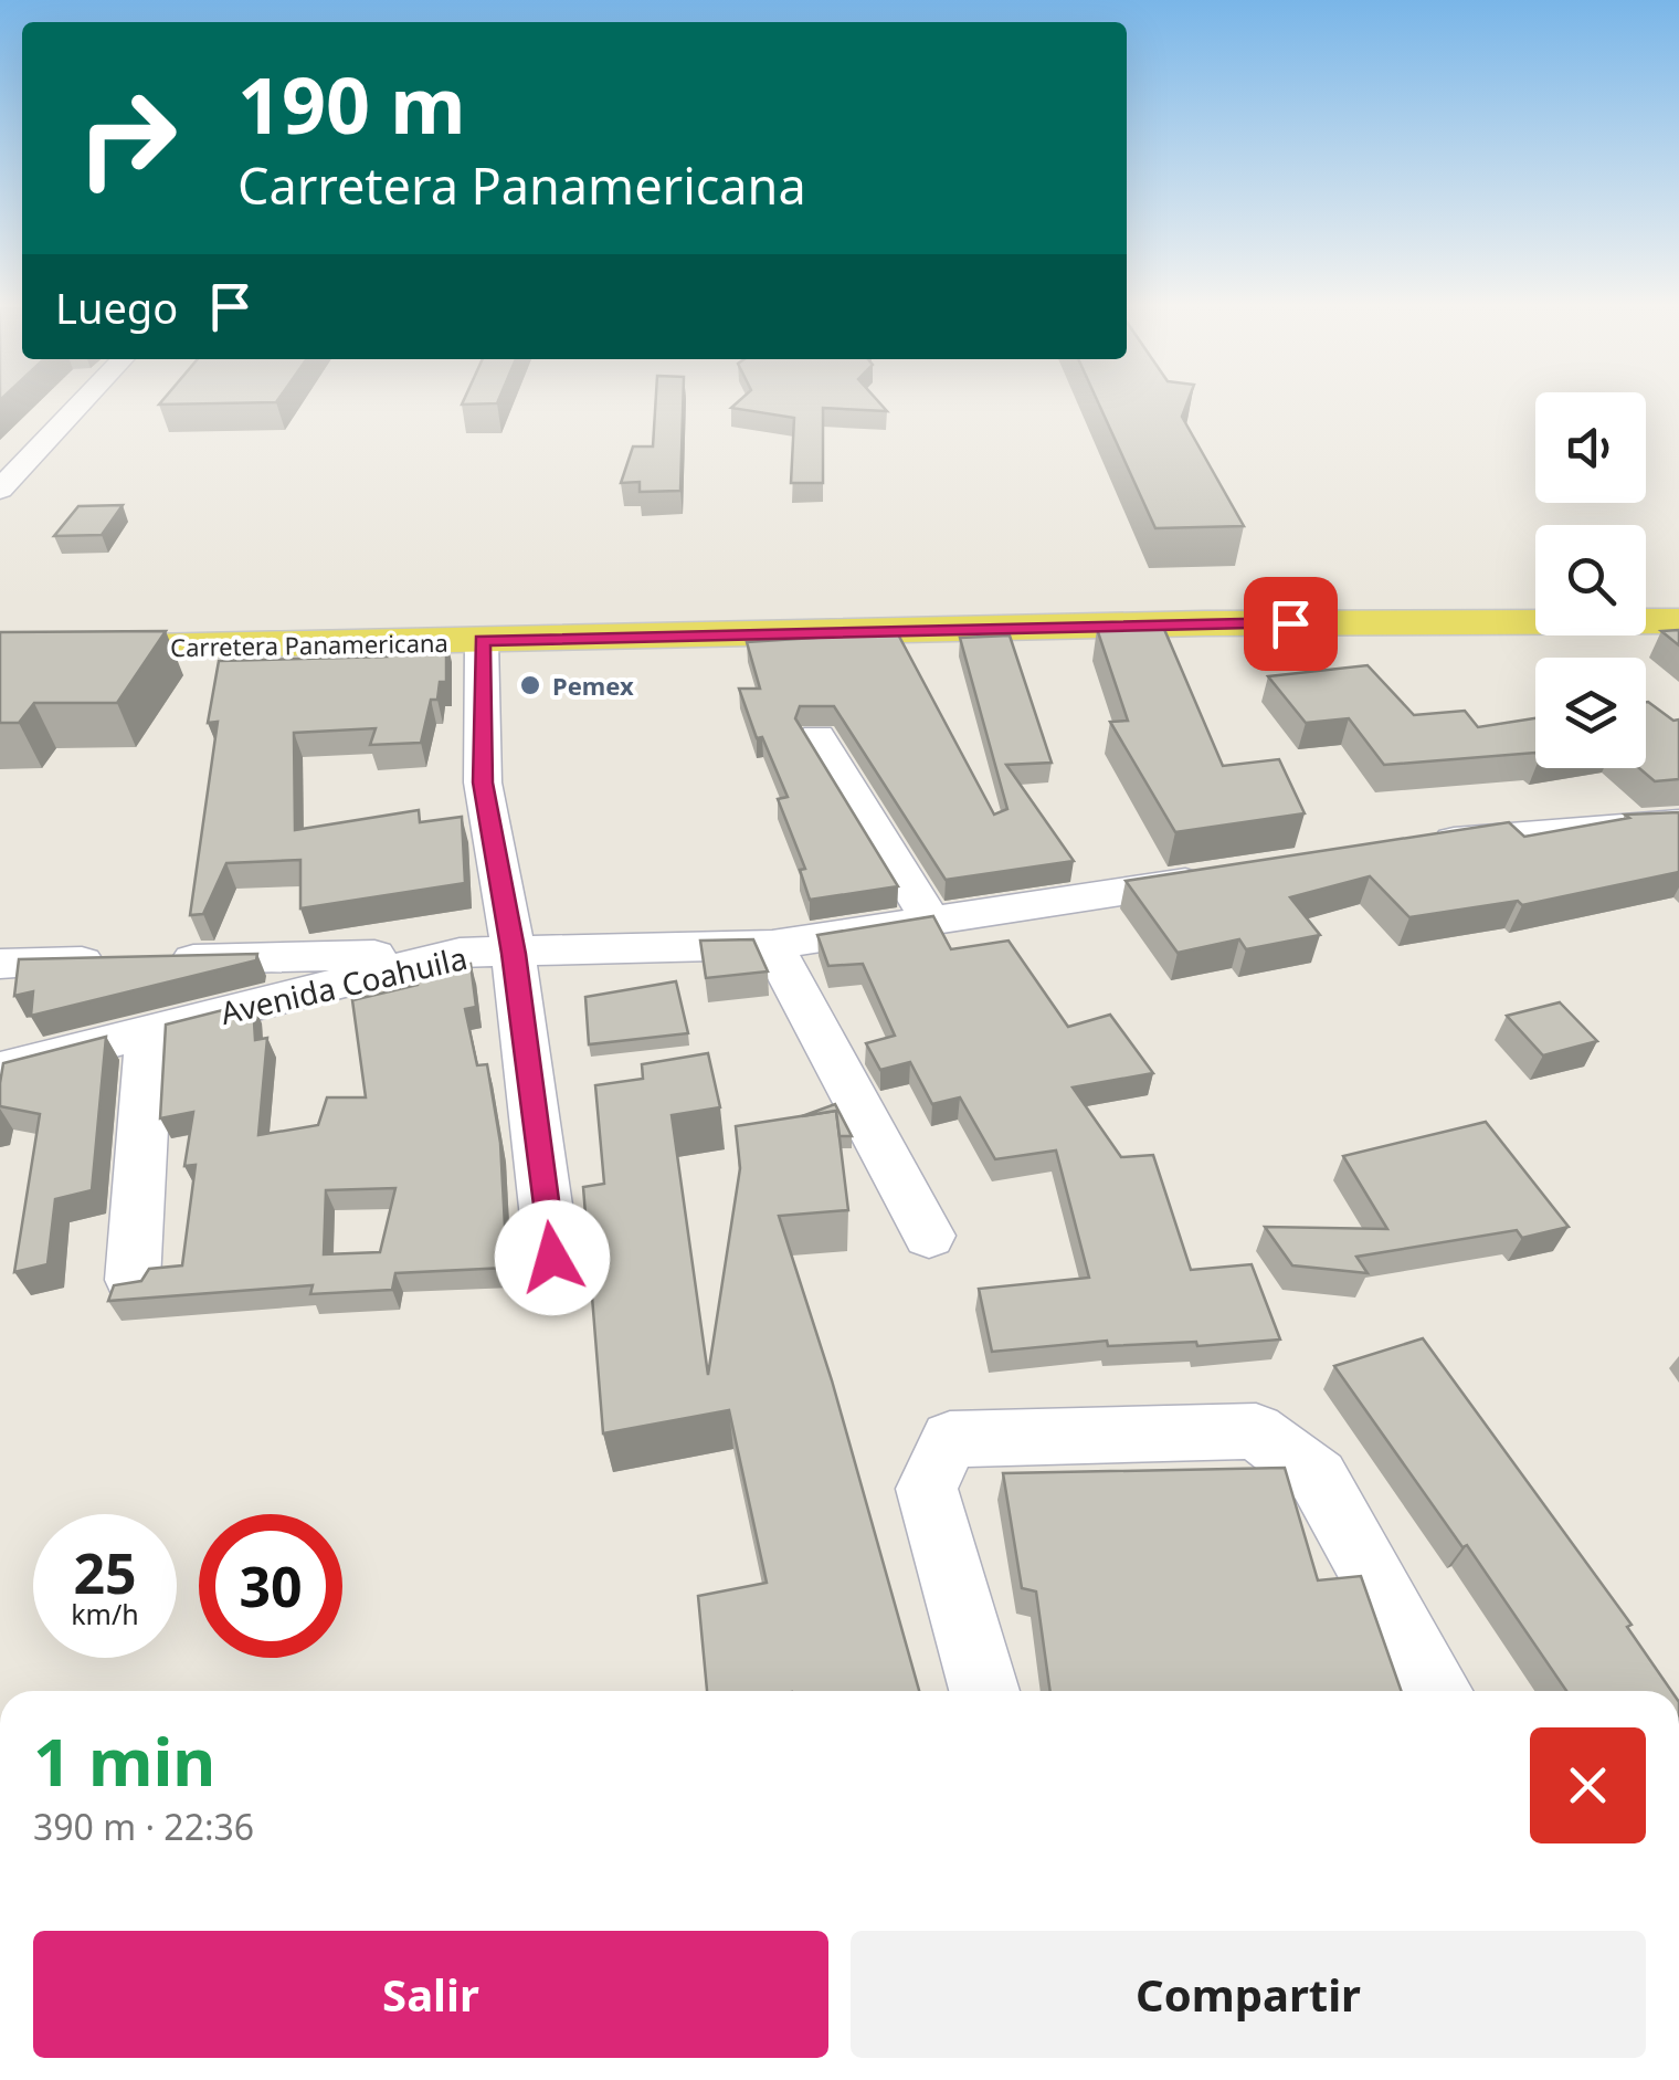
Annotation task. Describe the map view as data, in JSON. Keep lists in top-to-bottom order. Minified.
{"streets":{"main road":["Carretera Panamericana"],"street":["Avenida Coahuila"]},"places":["Pemex"],"page":{"turn":["190 m","Carretera Panamericana"],"then":"Luego","speed":"25 km/h","limit":"30","heading":["1 min","390 m · 22:36"],"buttons":["Salir","Compartir"]}}
